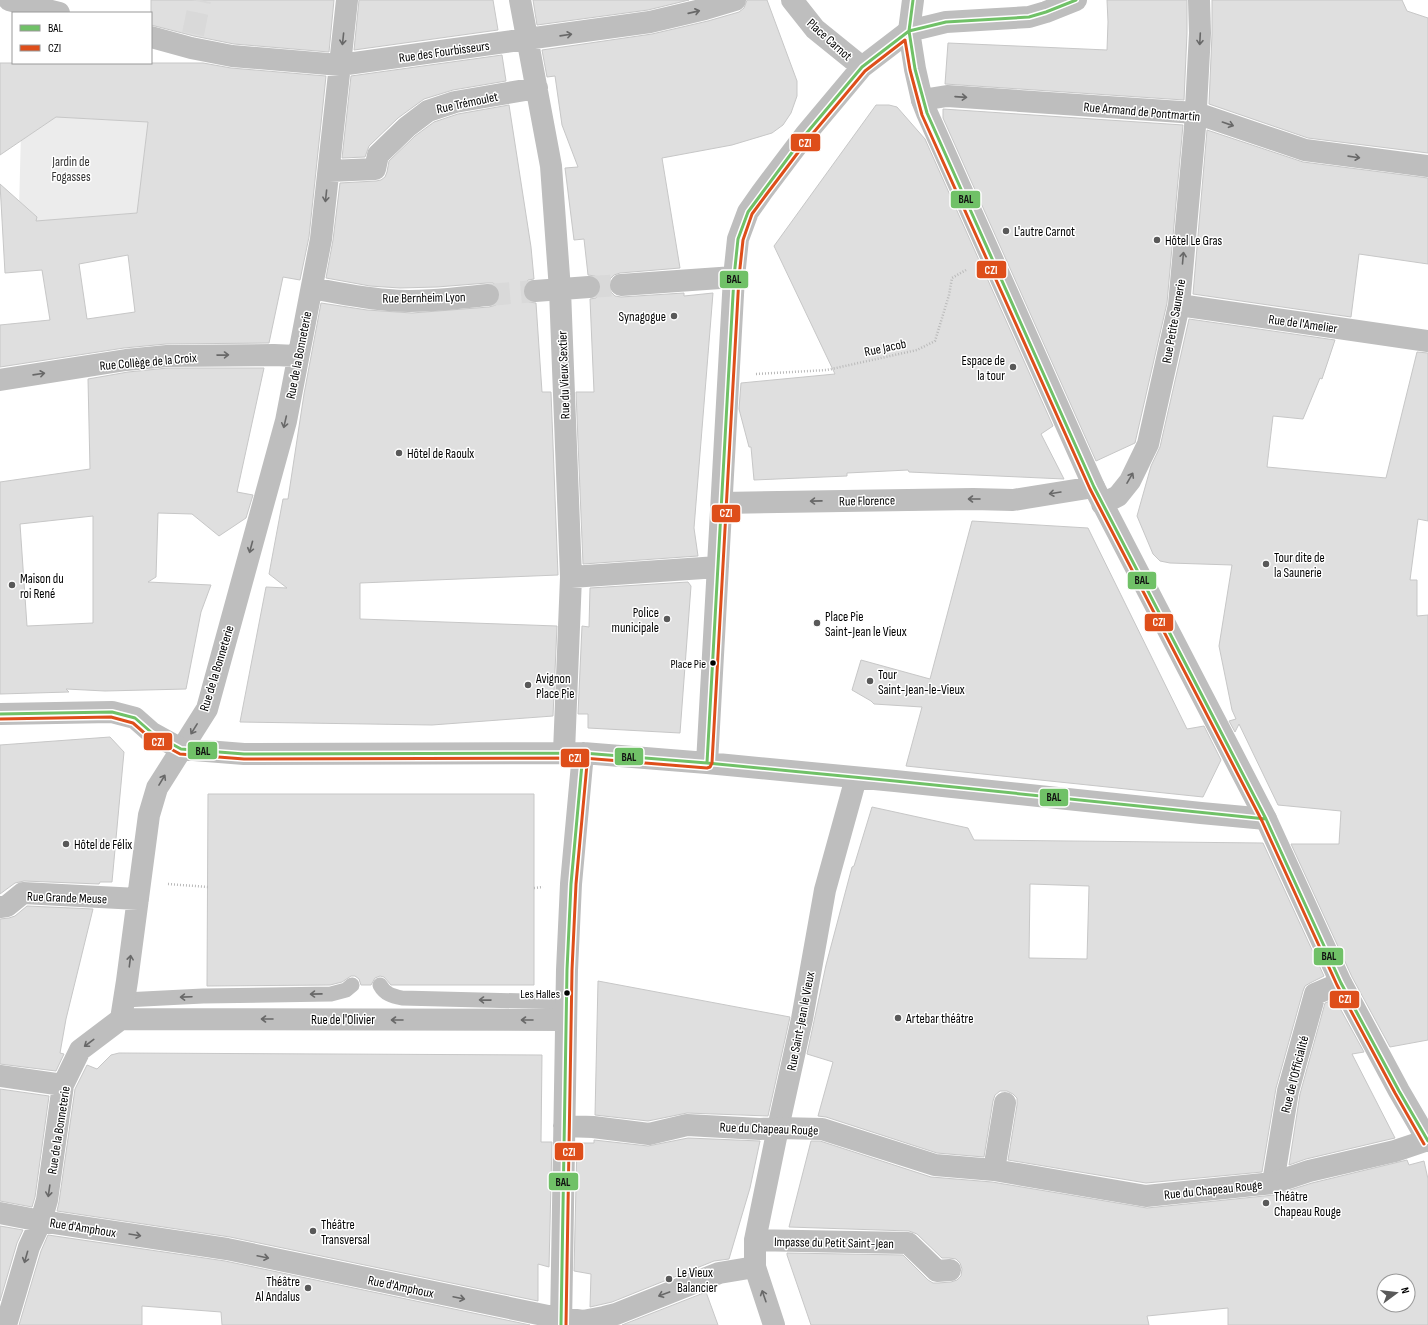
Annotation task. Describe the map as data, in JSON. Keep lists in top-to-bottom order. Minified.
{"streets":{"street":["Place Carnot","Rue des Fourbisseurs","Rue Trémoulet","Rue Armand de Pontmartin","Rue Bernheim Lyon","Rue Petite Saunerie","Rue de l'Amelier","Rue de la Bonneterie","Rue Collège de la Croix","Rue du Vieux Sextier","Rue Florence","Rue Grande Meuse","Rue de l'Olivier","Rue Saint-Jean le Vieux","Rue de l'Officialité","Rue du Chapeau Rouge","Rue d'Amphoux","Impasse du Petit Saint-Jean"],"path":["Rue Jacob"]},"crossings":[["Rue des Fourbisseurs","Rue de la Bonneterie"],["Rue des Fourbisseurs","Rue du Vieux Sextier"],["Rue Trémoulet","Rue de la Bonneterie"],["Rue Trémoulet","Rue du Vieux Sextier"],["Rue Armand de Pontmartin","Rue Petite Saunerie"],["Rue Bernheim Lyon","Rue de la Bonneterie"],["Rue Petite Saunerie","Rue de l'Amelier"],["Rue Petite Saunerie","Rue Florence"],["Rue de la Bonneterie","Rue Collège de la Croix"],["Rue de la Bonneterie","Rue Grande Meuse"],["Rue de la Bonneterie","Rue de l'Olivier"],["Rue de la Bonneterie","Rue d'Amphoux"],["Rue Saint-Jean le Vieux","Rue du Chapeau Rouge"],["Rue Saint-Jean le Vieux","Rue d'Amphoux"],["Rue Saint-Jean le Vieux","Impasse du Petit Saint-Jean"],["Rue de l'Officialité","Rue du Chapeau Rouge"]],"one_way":["Rue des Fourbisseurs","Rue Collège de la Croix","Rue Florence","Rue de l'Olivier"],"parks":["Jardin de Fogasses"],"places":["L'autre Carnot","Hôtel Le Gras","Synagogue","Espace de la tour","Hôtel de Raoulx","Tour dite de la Saunerie","Maison du roi René","Police municipale","Place Pie Saint-Jean le Vieux","Place Pie","Tour Saint-Jean-le-Vieux","Avignon Place Pie","Hôtel de Félix","Les Halles","Artebar théâtre","Théâtre Chapeau Rouge","Théâtre Transversal","Le Vieux Balancier","Théâtre Al Andalus"],"lines":["transit line BAL","transit line CZI"],"legend":["BAL","CZI"],"north":"right"}
